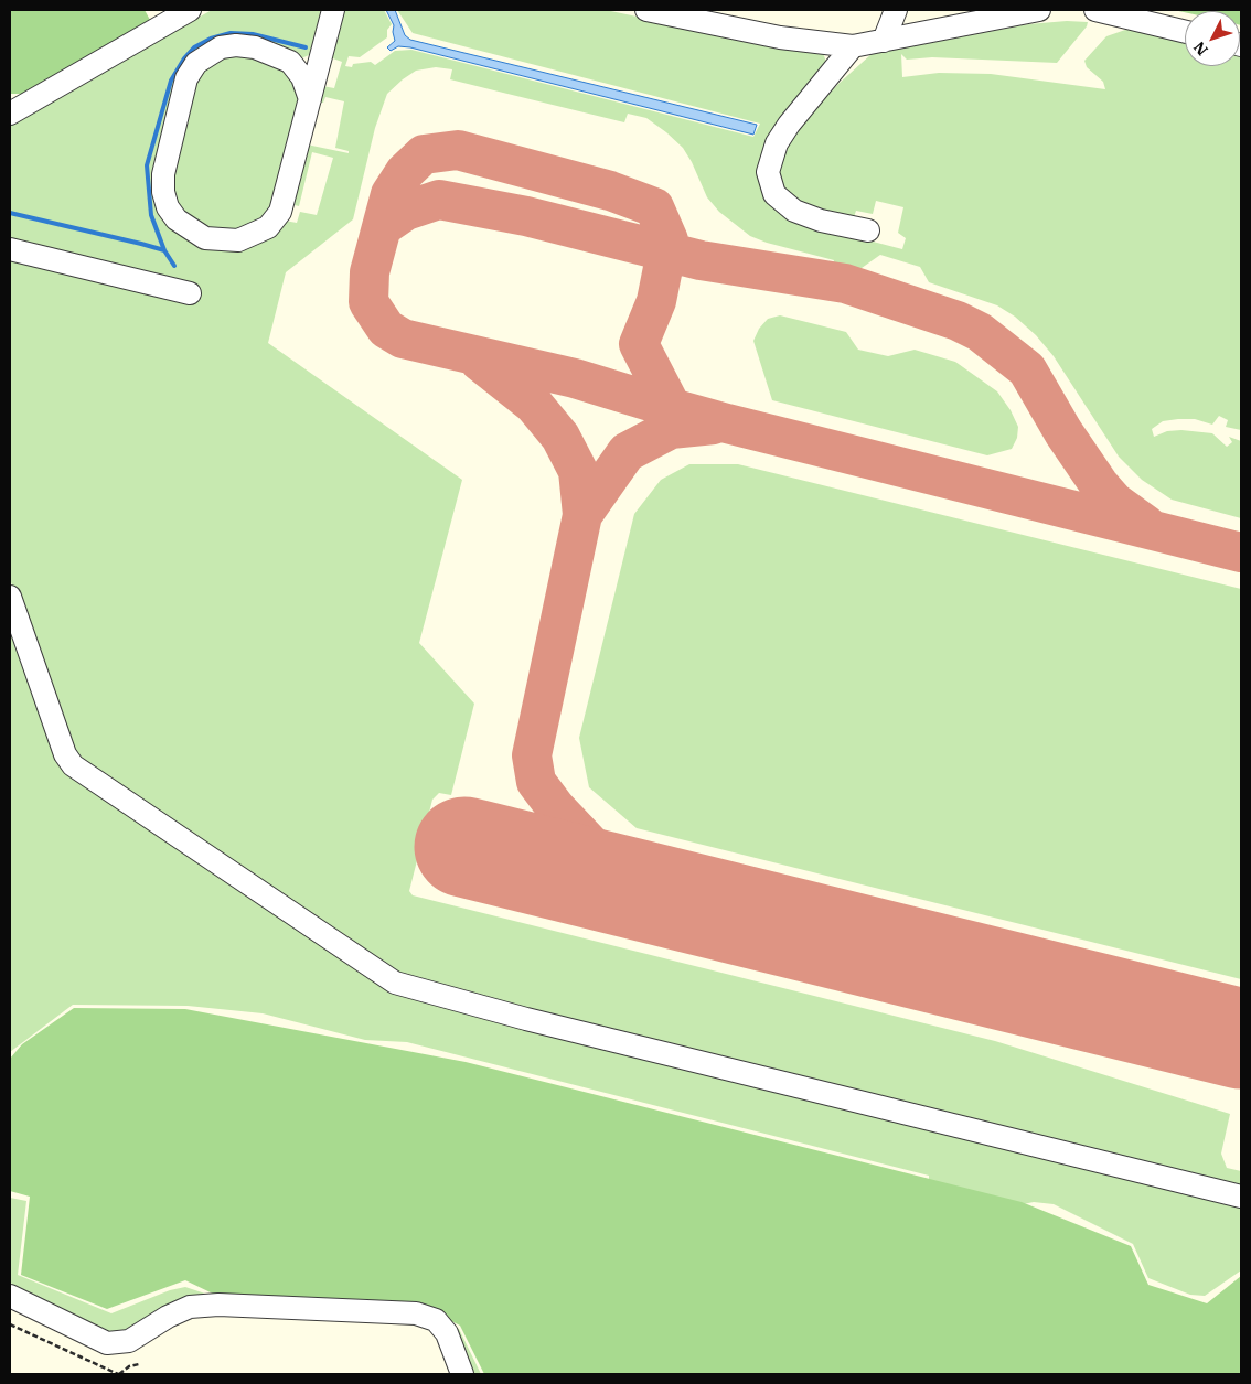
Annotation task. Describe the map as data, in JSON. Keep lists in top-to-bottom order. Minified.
{"north":"bottom left"}
